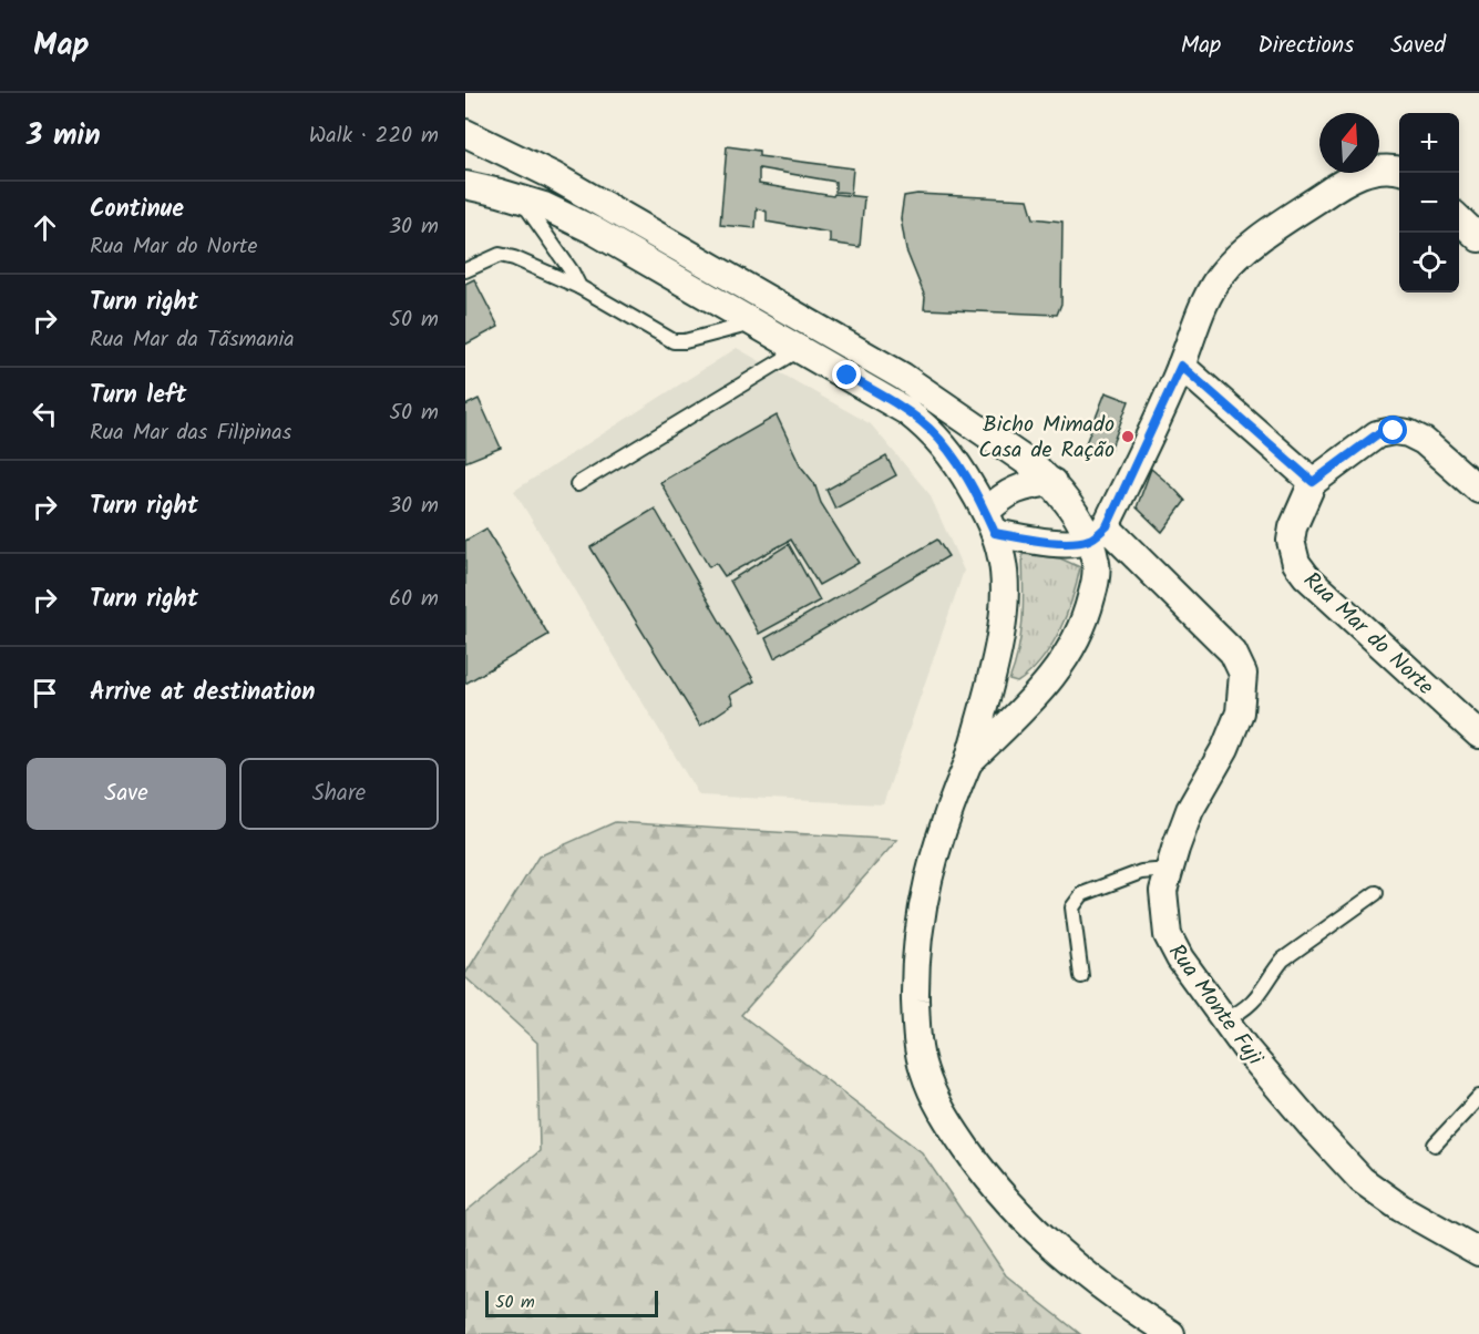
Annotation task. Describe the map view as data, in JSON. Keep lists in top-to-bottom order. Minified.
{"streets":{"street":["Rua Mar do Norte","Rua Monte Fuji"]},"places":["Bicho Mimado Casa de Ração"],"scale_bar":"50 m","north":"top","page":{"header":"Map","nav":["Map","Directions","Saved"],"heading":["3 min","Walk · 220 m"],"map_buttons":["+","−"],"list":[["Continue","Rua Mar do Norte","30 m"],["Turn right","Rua Mar da Tãsmania","50 m"],["Turn left","Rua Mar das Filipinas","50 m"],["Turn right","30 m"],["Turn right","60 m"],"Arrive at destination"],"buttons":["Save","Share"],"scale":"50 m"}}
